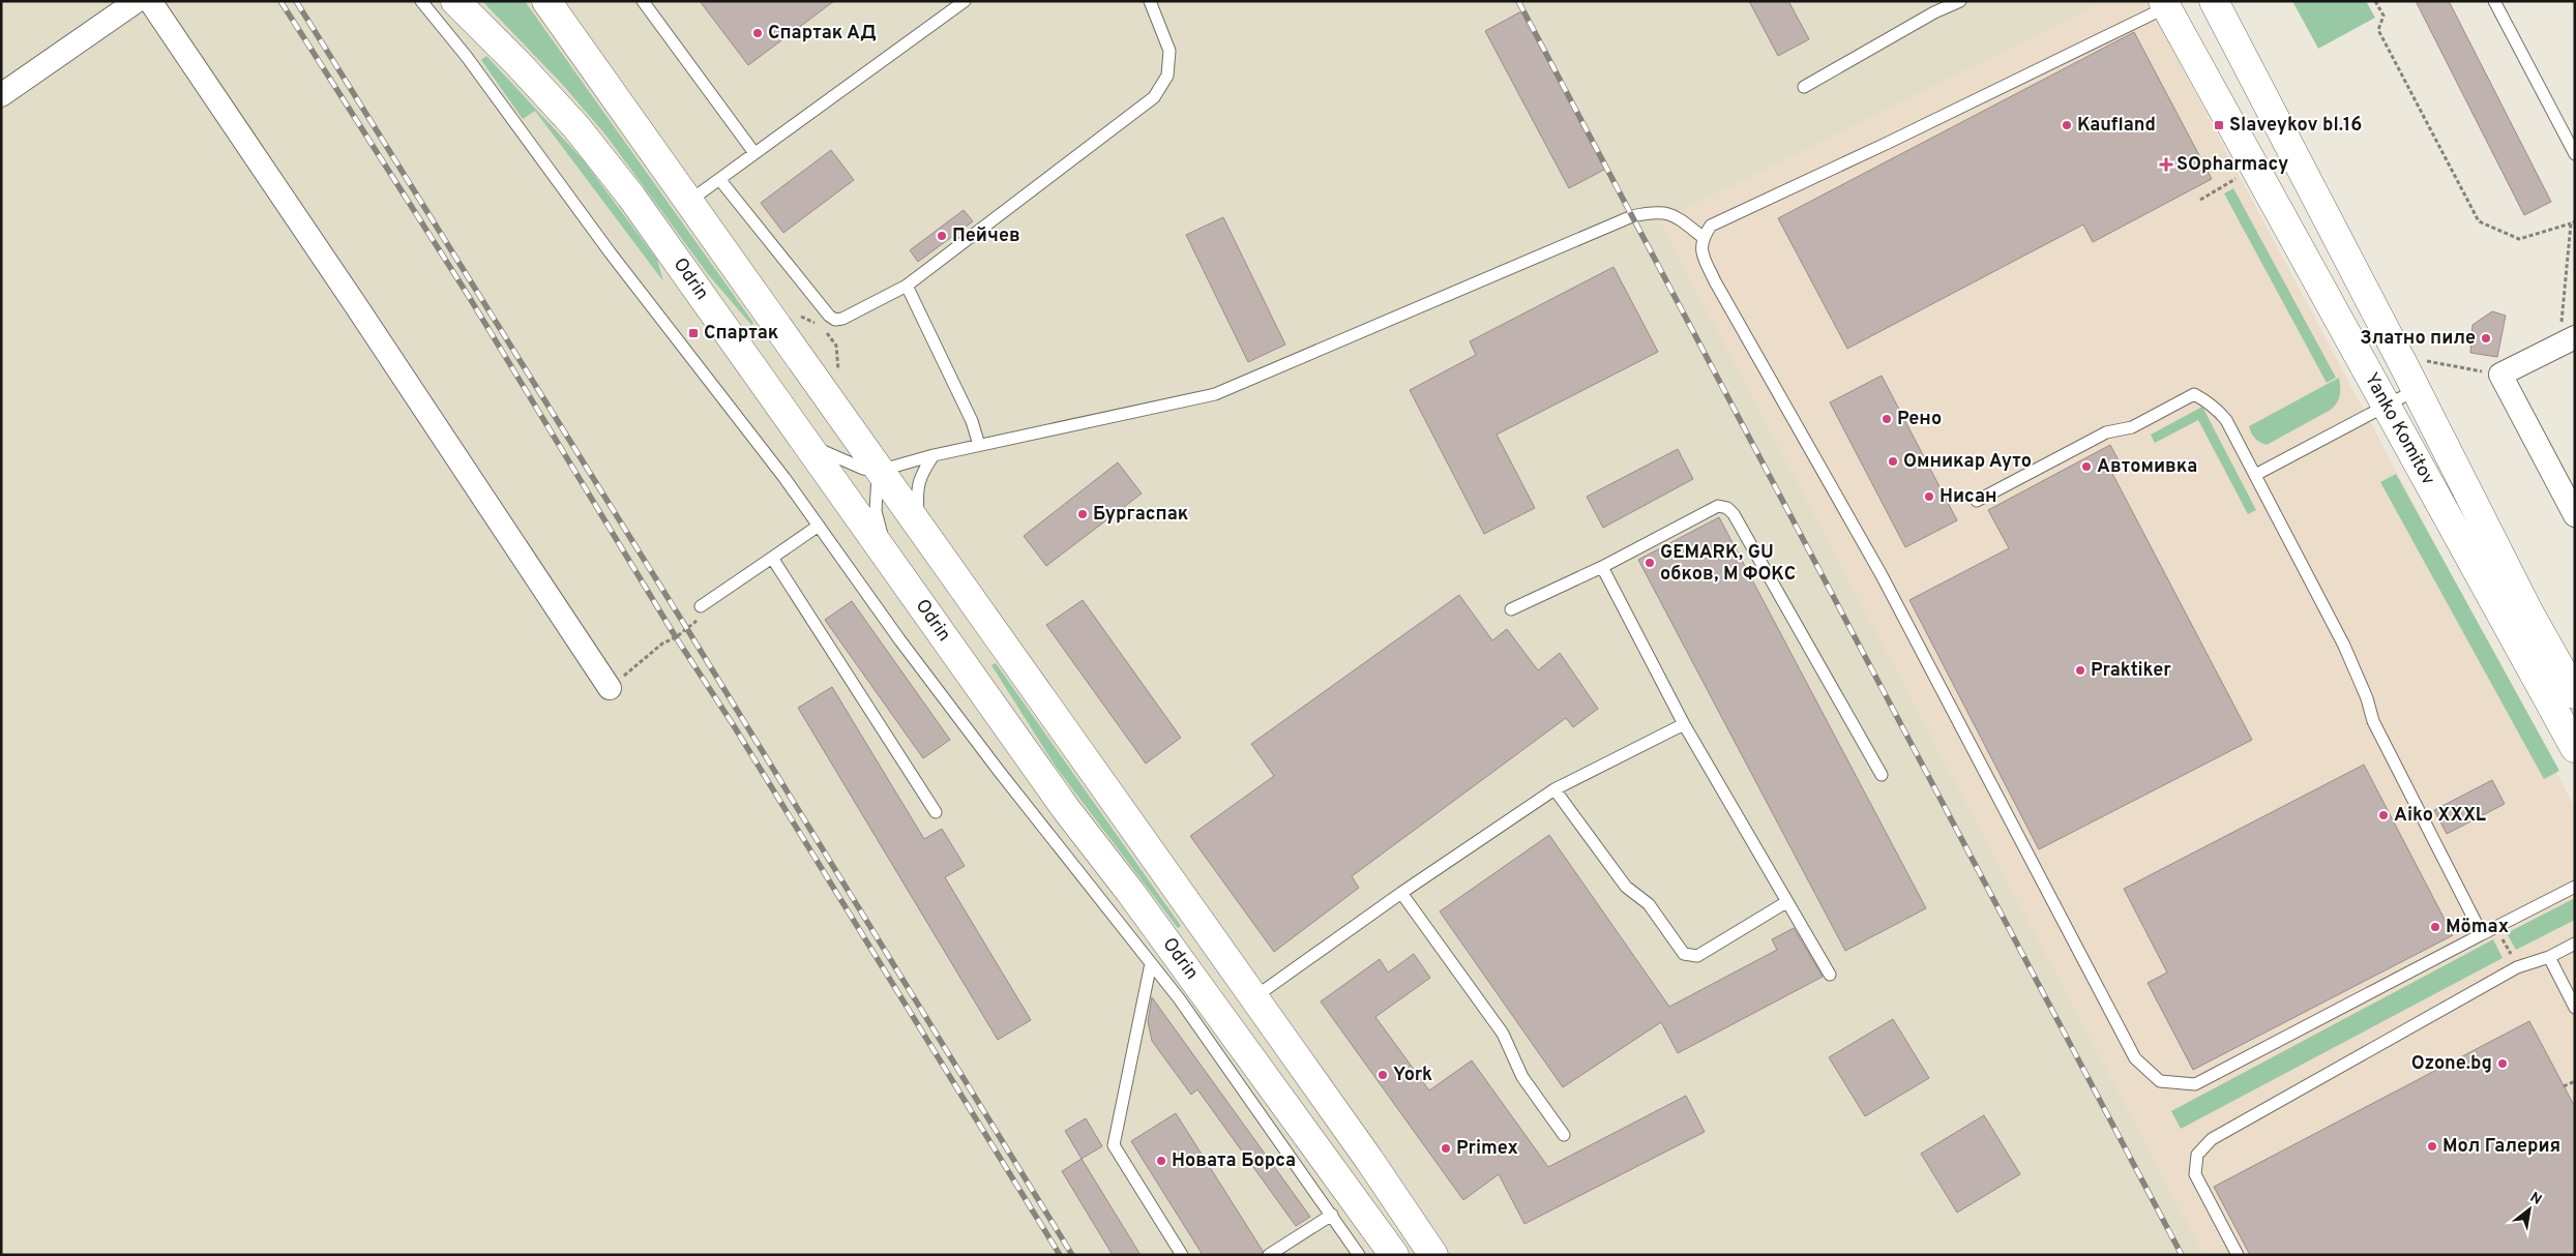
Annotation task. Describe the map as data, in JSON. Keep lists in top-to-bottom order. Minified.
{"streets":{"main road":["Odrin","Yanko Komitov"]},"places":{"other":["Спартак АД","Kaufland","Пейчев","Златно пиле","Рено","Омникар Ауто","Автомивка","Нисан","Бургаспак","GEMARK, GU обков, М ФОКС","Praktiker","Aiko XXXL","Mömax","Ozone.bg","York","Мол Галерия","Primex","Новата Борса"],"transit":["Slaveykov bl.16","Спартак"],"health":["SOpharmacy"]},"north":"top right"}
